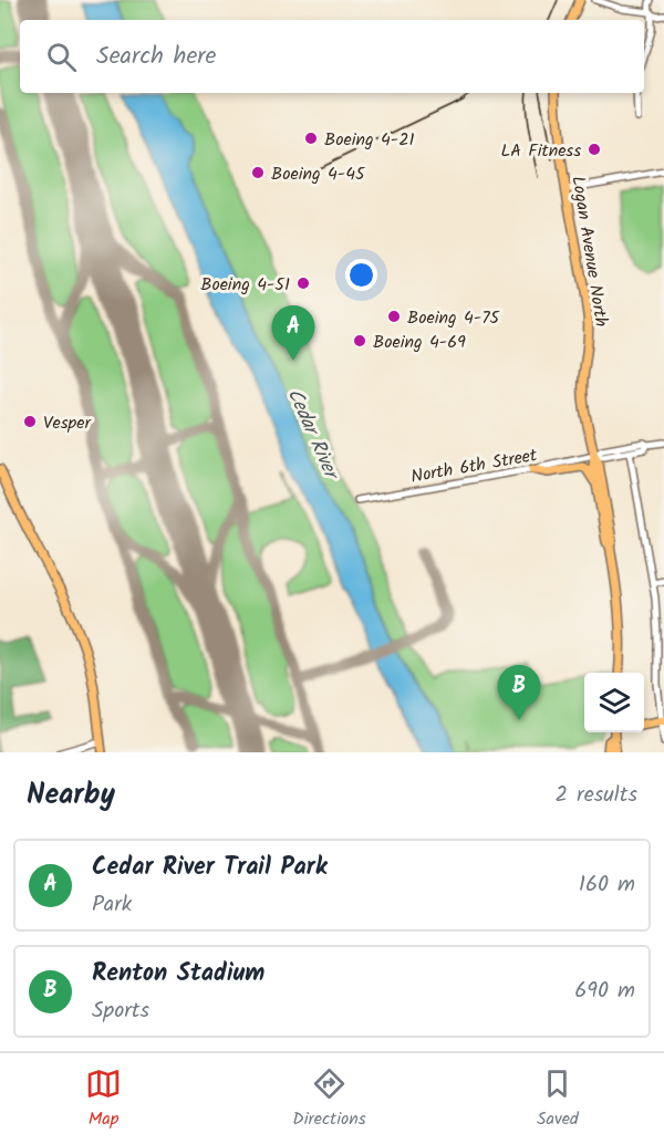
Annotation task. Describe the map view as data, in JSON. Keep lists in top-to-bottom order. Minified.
{"streets":{"main road":["Logan Avenue North"],"street":["North 6th Street"]},"crossings":[["Logan Avenue North","North 6th Street"]],"water":["Cedar River"],"places":["Boeing 4-21","LA Fitness","Boeing 4-45","Boeing 4-51","Boeing 4-75","Boeing 4-69","Vesper"],"page":{"search":"Search here","pins":["A","B"],"heading":["Nearby","2 results"],"list":[{"mark":"A","name":"Cedar River Trail Park","note":"Park","value":"160 m"},{"mark":"B","name":"Renton Stadium","note":"Sports","value":"690 m"}],"nav":["Map","Directions","Saved"]}}
